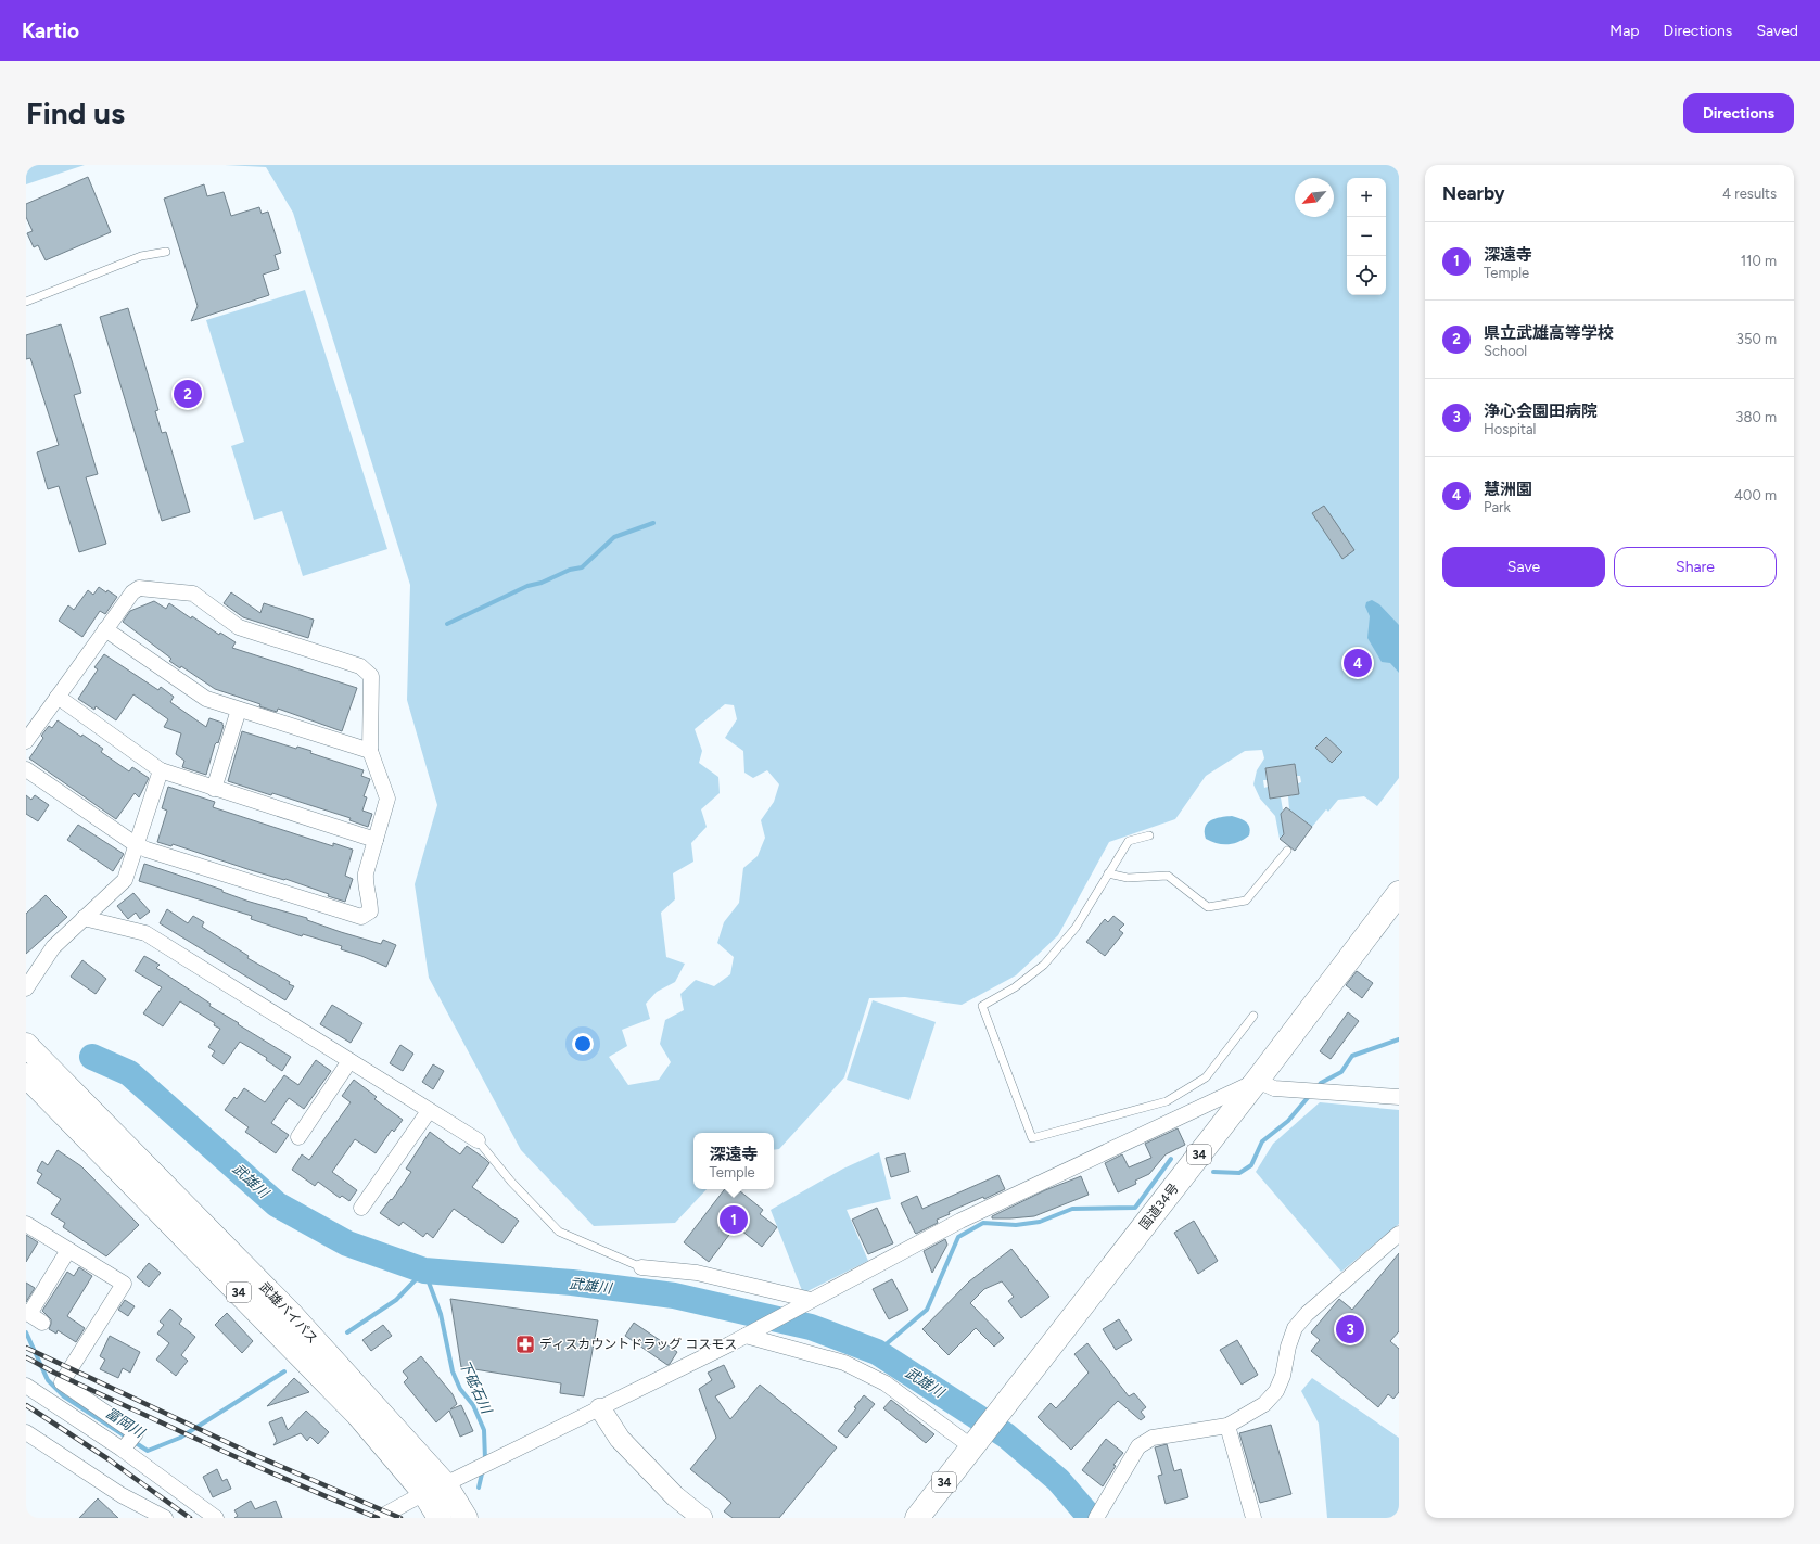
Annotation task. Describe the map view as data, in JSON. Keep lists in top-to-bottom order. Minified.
{"streets":{"highway":["34","国道34号","武雄バイパス"]},"water":["武雄川","下砥石川","富岡川"],"places":{"pharmacy":["ディスカウントドラッグ コスモス"]},"north":"bottom left","page":{"header":"Kartio","nav":["Map","Directions","Saved"],"buttons":["Directions",["Save","Share"]],"title":"Find us","heading":["Nearby","4 results"],"map_buttons":["+","−"],"list":[{"mark":"1","name":"深遠寺","note":"Temple","value":"110 m"},{"mark":"2","name":"県立武雄高等学校","note":"School","value":"350 m"},{"mark":"3","name":"浄心会園田病院","note":"Hospital","value":"380 m"},{"mark":"4","name":"慧洲園","note":"Park","value":"400 m"}],"pins":["2","4","1","3"],"popup":["深遠寺","Temple"]}}
